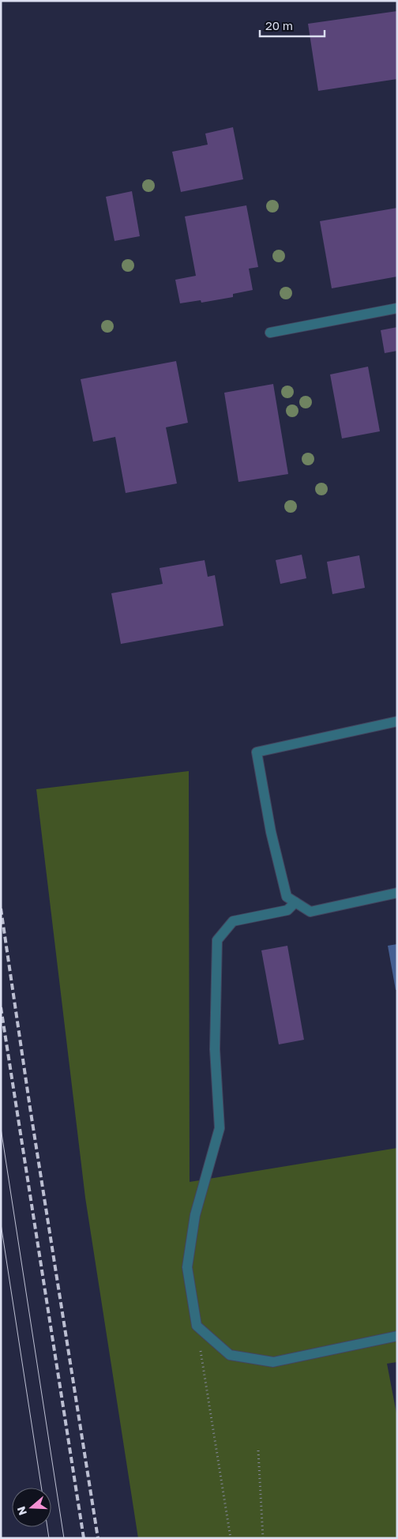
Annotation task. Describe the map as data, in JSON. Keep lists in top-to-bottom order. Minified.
{"scale_bar":"20 m","north":"left"}
